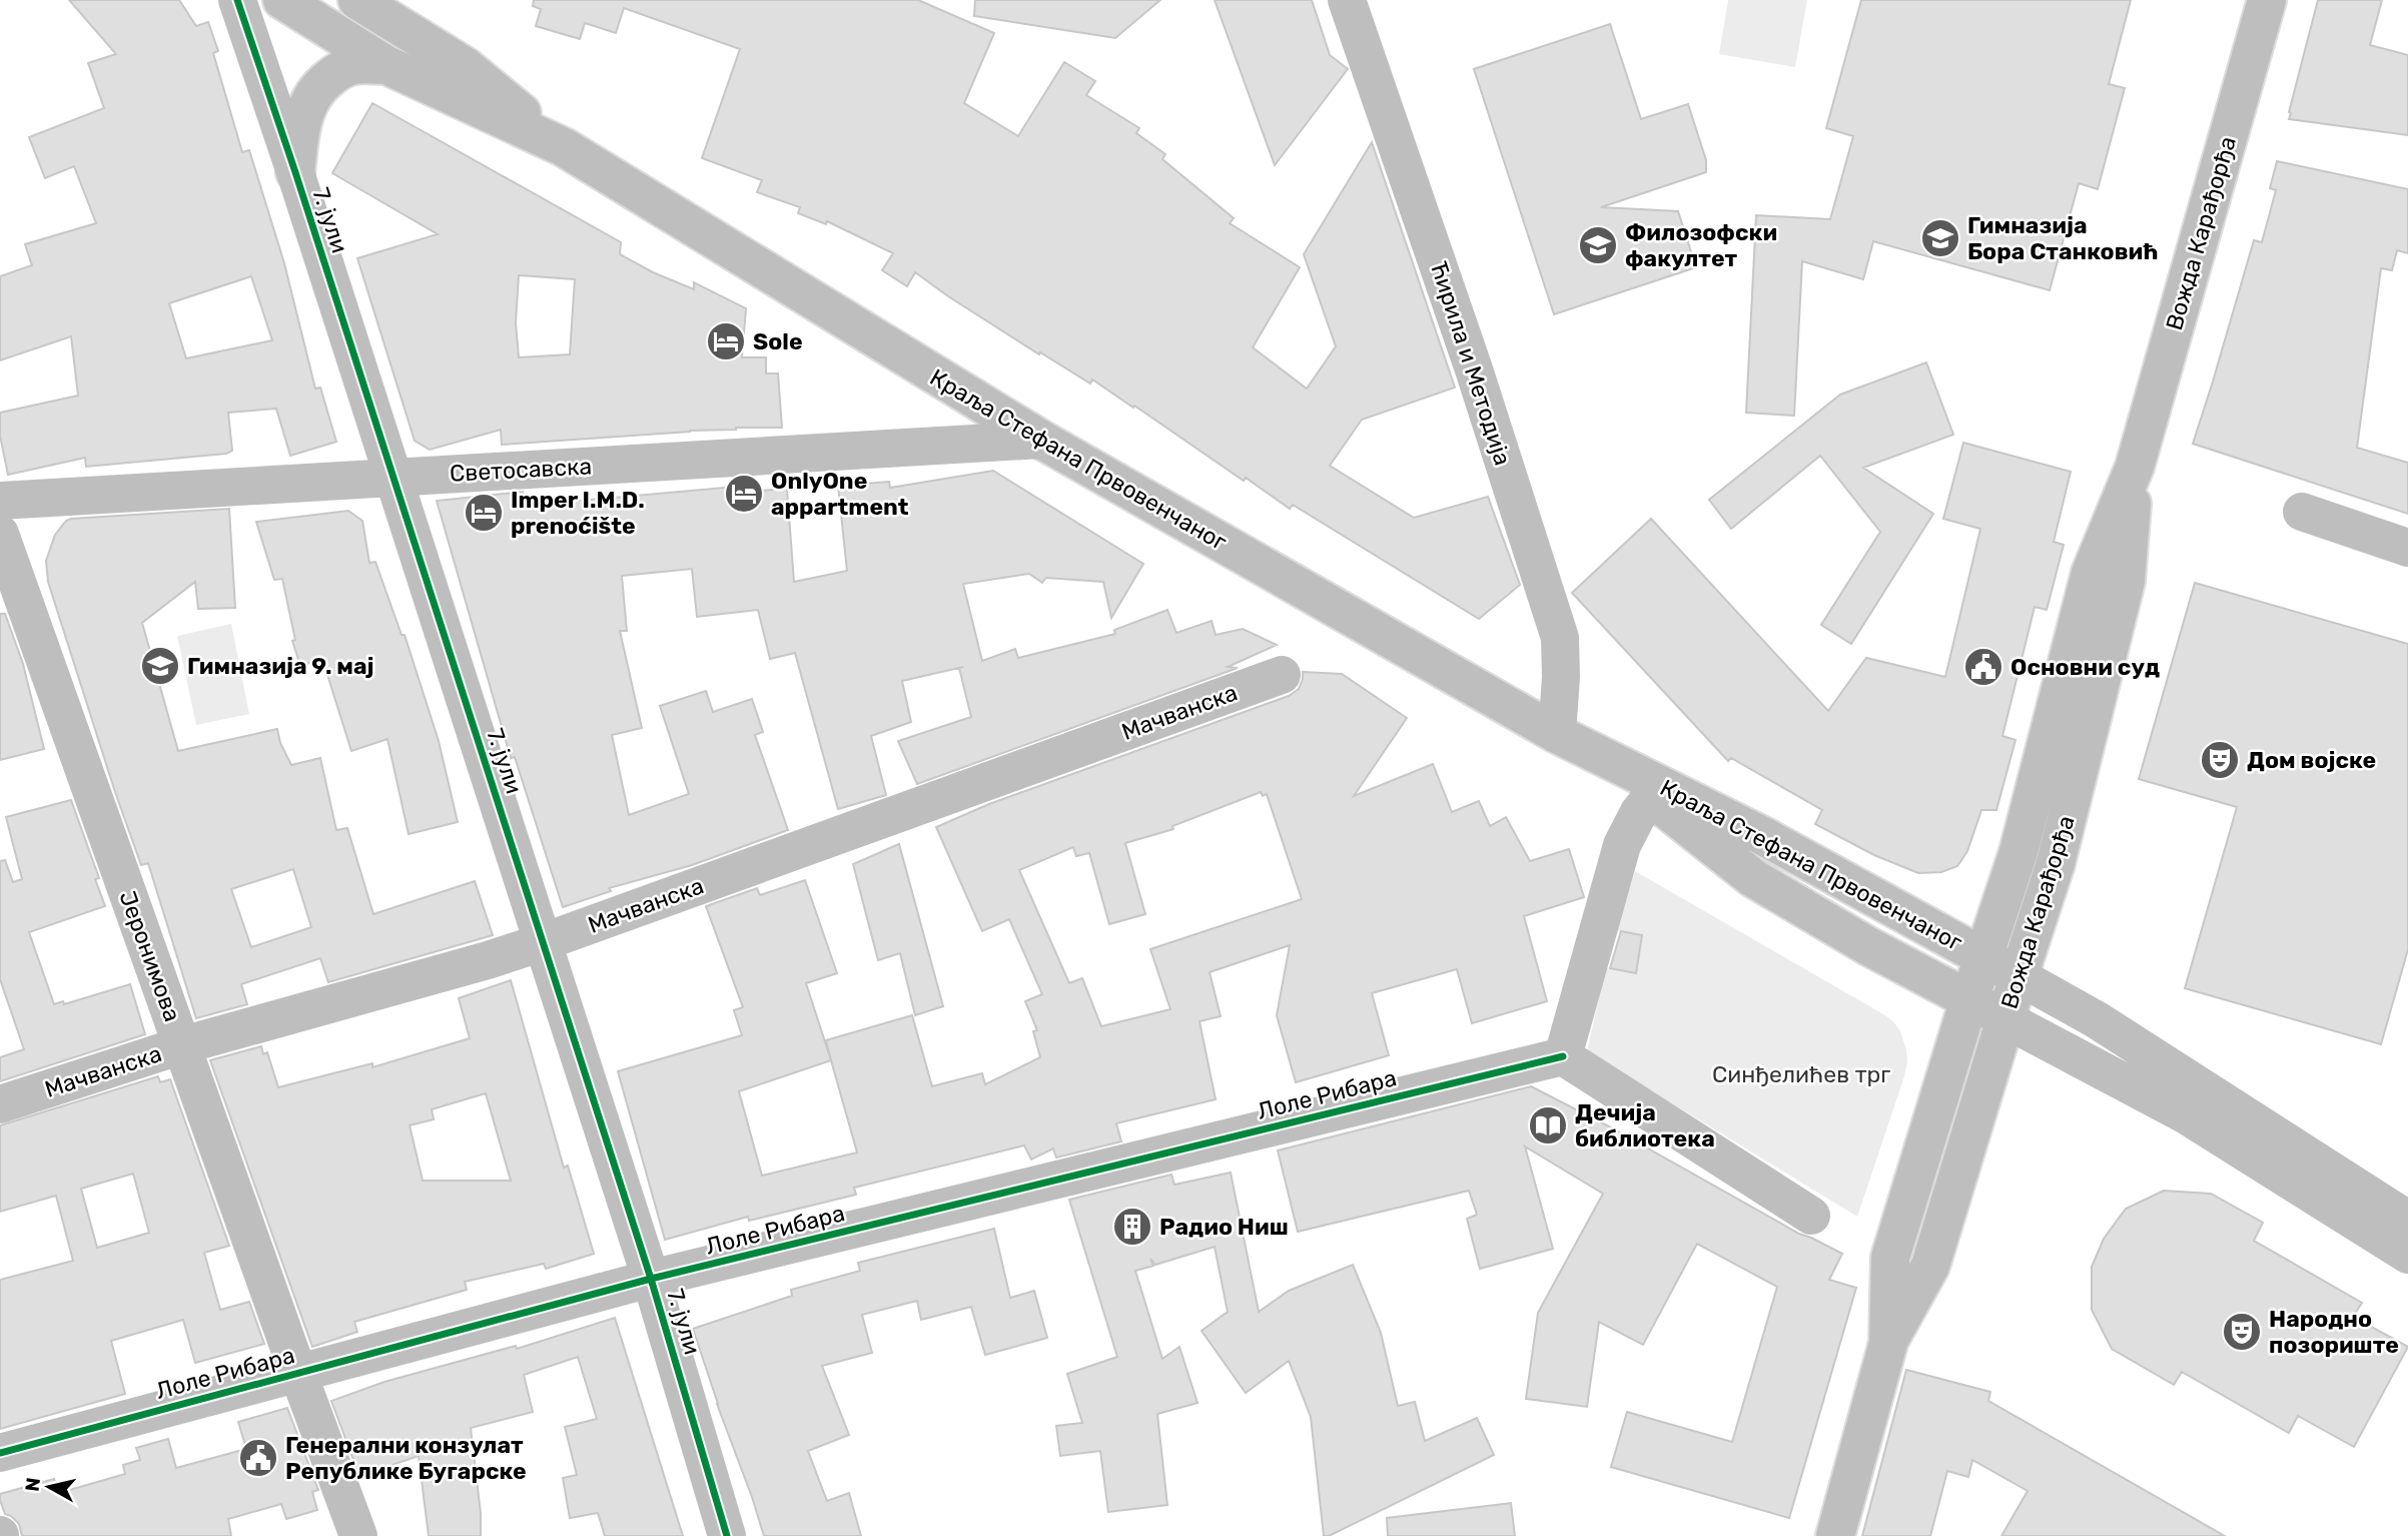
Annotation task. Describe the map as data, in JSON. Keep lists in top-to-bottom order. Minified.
{"streets":{"street":["7. јули","Вожда Карађорђа","Ћирила и Методија","Краља Стефана Првовенчаног","Светосавска","Мачванска","Јеронимова","Лоле Рибара"]},"crossings":[["7. јули","Светосавска"],["7. јули","Мачванска"],["7. јули","Лоле Рибара"],["Вожда Карађорђа","Краља Стефана Првовенчаног"],["Ћирила и Методија","Краља Стефана Првовенчаног"],["Краља Стефана Првовенчаног","Светосавска"],["Мачванска","Јеронимова"],["Јеронимова","Лоле Рибара"]],"parks":["Синђелићев трг"],"places":{"school or university":["Гимназија Бора Станковић","Филозофски факултет","Гимназија 9. мај"],"hotel":["Sole","OnlyOne appartment","Imper I.M.D. prenoćište"],"public building":["Основни суд","Генерални конзулат Републике Бугарске"],"theatre":["Дом војске","Народно позориште"],"library":["Дечија библиотека"],"building":["Радио Ниш"]},"north":"left"}
